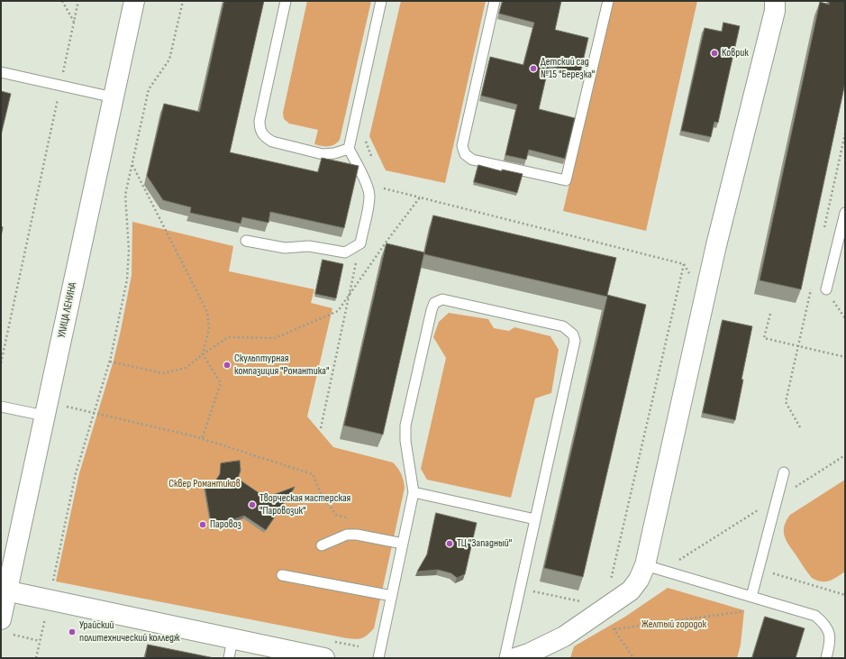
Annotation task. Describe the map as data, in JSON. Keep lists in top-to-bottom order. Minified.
{"streets":{"street":["УЛИЦА ЛЕНИНА"]},"parks":["Сквер Романтиков","Желтый городок"],"places":["Коврик","Детский сад №15 \"Березка\"","Скульптурная компазиция \"Романтика\"","Творческая мастерская \"Паровозик\"","Паровоз","ТЦ \"Западный\"","Урайский политехнический колледж"]}
